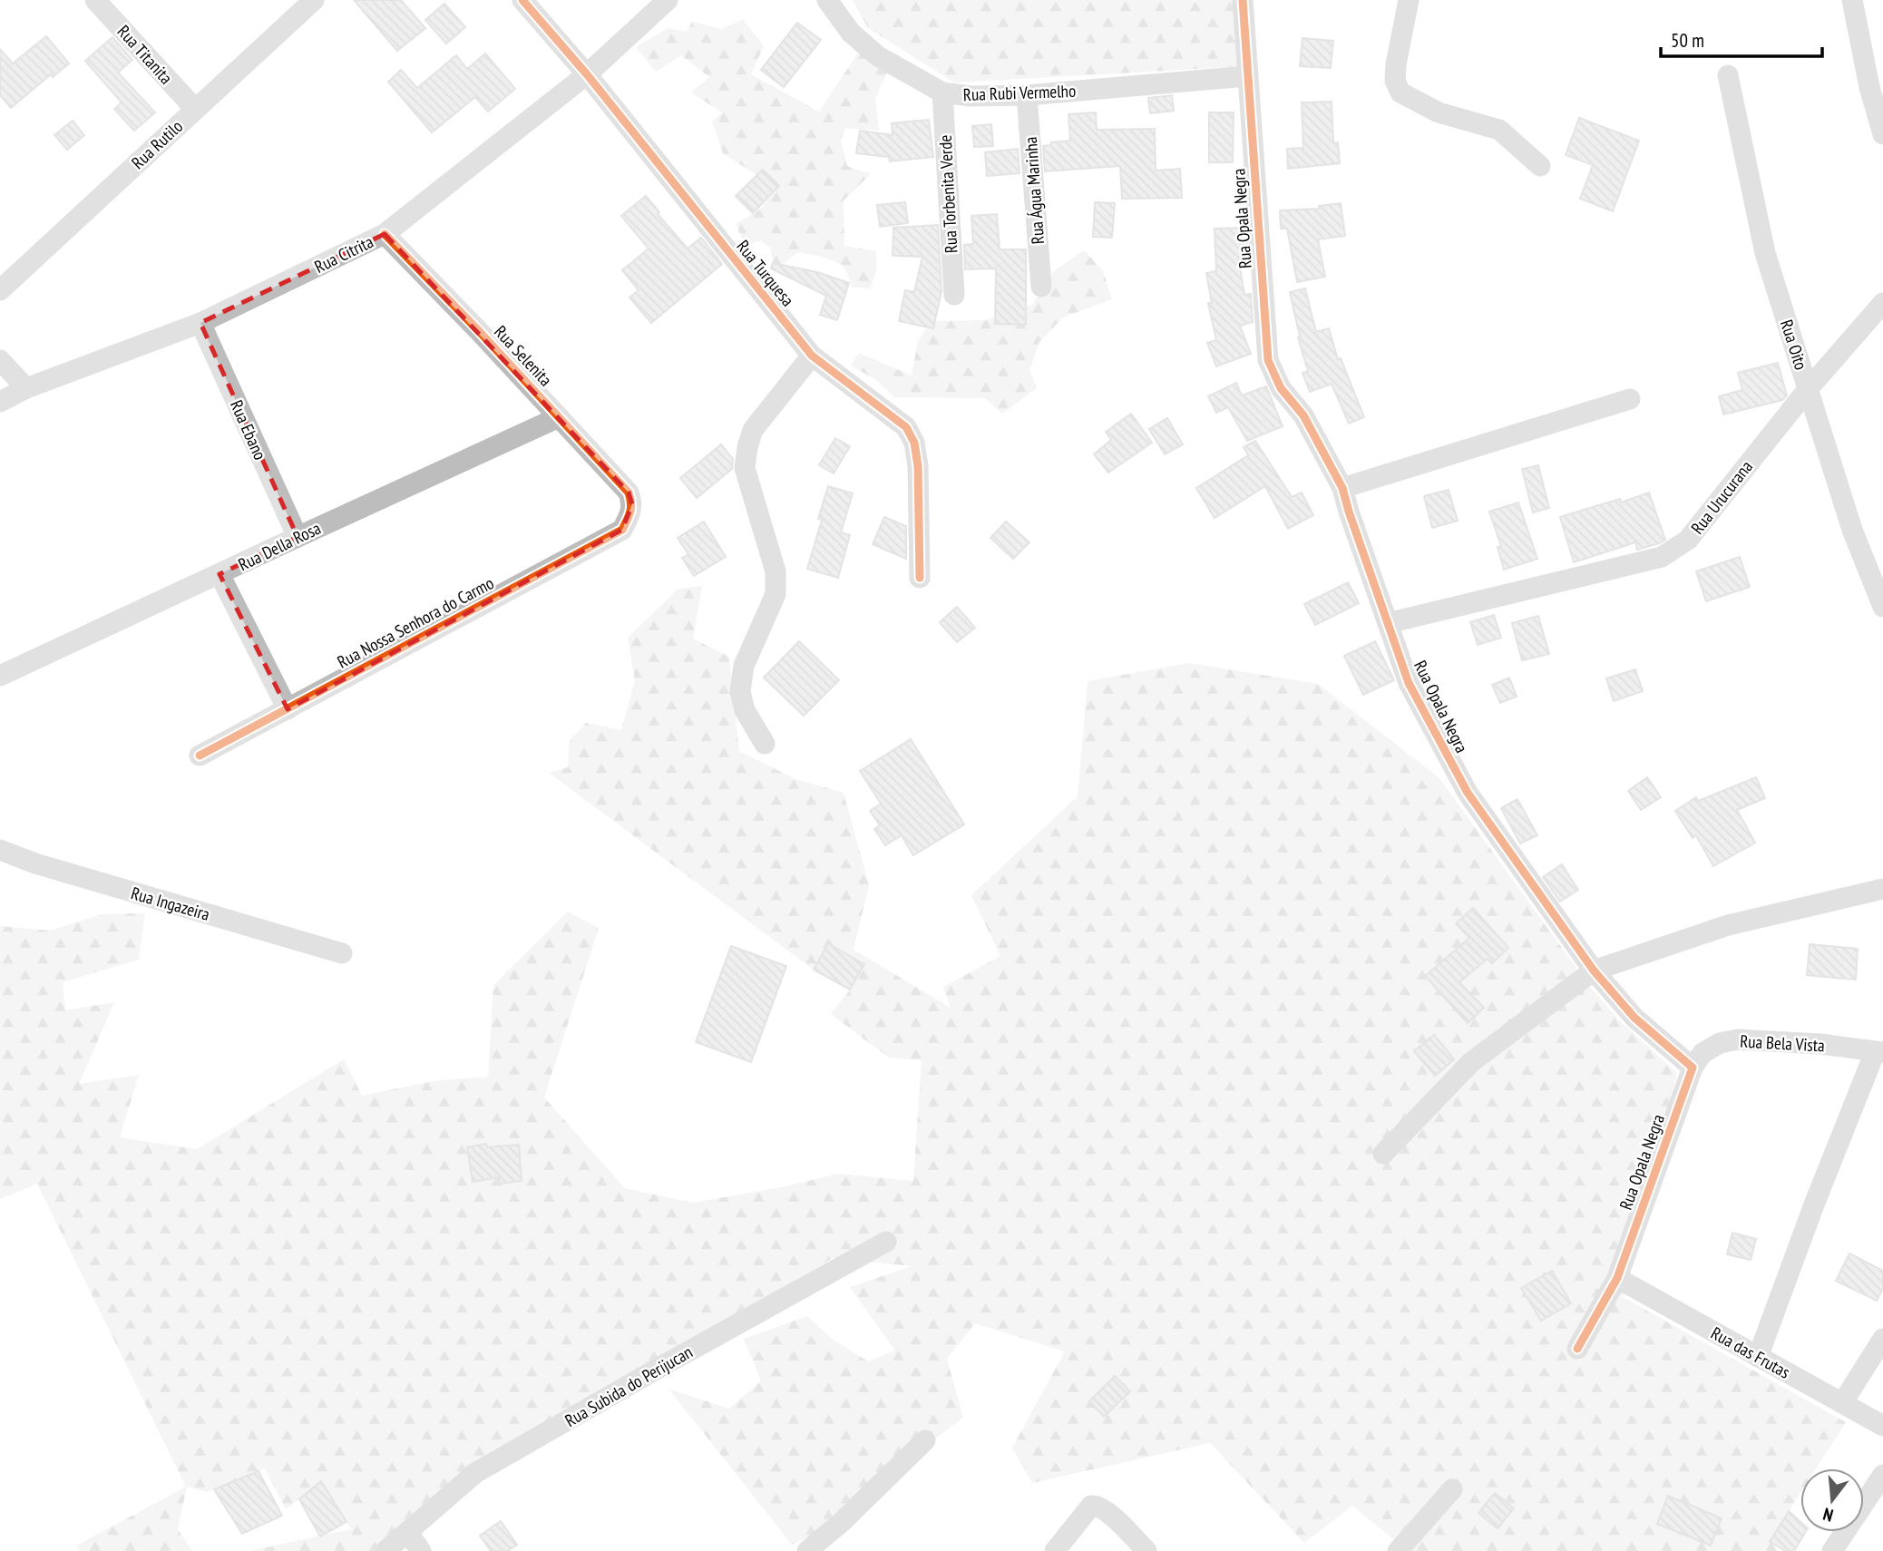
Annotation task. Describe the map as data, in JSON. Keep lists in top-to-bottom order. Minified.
{"streets":{"street":["Rua Titanita","Rua Rubi Vermelho","Rua Rutilo","Rua Água Marinha","Rua Torbenita Verde","Rua Opala Negra","Rua Citrita","Rua Turquesa","Rua Oito","Rua Selenita","Rua Ebano","Rua Urucurana","Rua Della Rosa","Rua Nossa Senhora do Carmo","Rua Ingazeira","Rua Bela Vista","Rua das Frutas","Rua Subida do Perijucan"]},"crossings":[["Rua Titanita","Rua Rutilo"],["Rua Rubi Vermelho","Rua Água Marinha"],["Rua Rubi Vermelho","Rua Torbenita Verde"],["Rua Rubi Vermelho","Rua Opala Negra"],["Rua Opala Negra","Rua Urucurana"],["Rua Opala Negra","Rua Bela Vista"],["Rua Opala Negra","Rua das Frutas"],["Rua Citrita","Rua Turquesa"],["Rua Citrita","Rua Selenita"],["Rua Citrita","Rua Ebano"],["Rua Oito","Rua Urucurana"],["Rua Selenita","Rua Della Rosa"],["Rua Selenita","Rua Nossa Senhora do Carmo"],["Rua Ebano","Rua Della Rosa"]],"scale_bar":"50 m","north":"bottom"}
